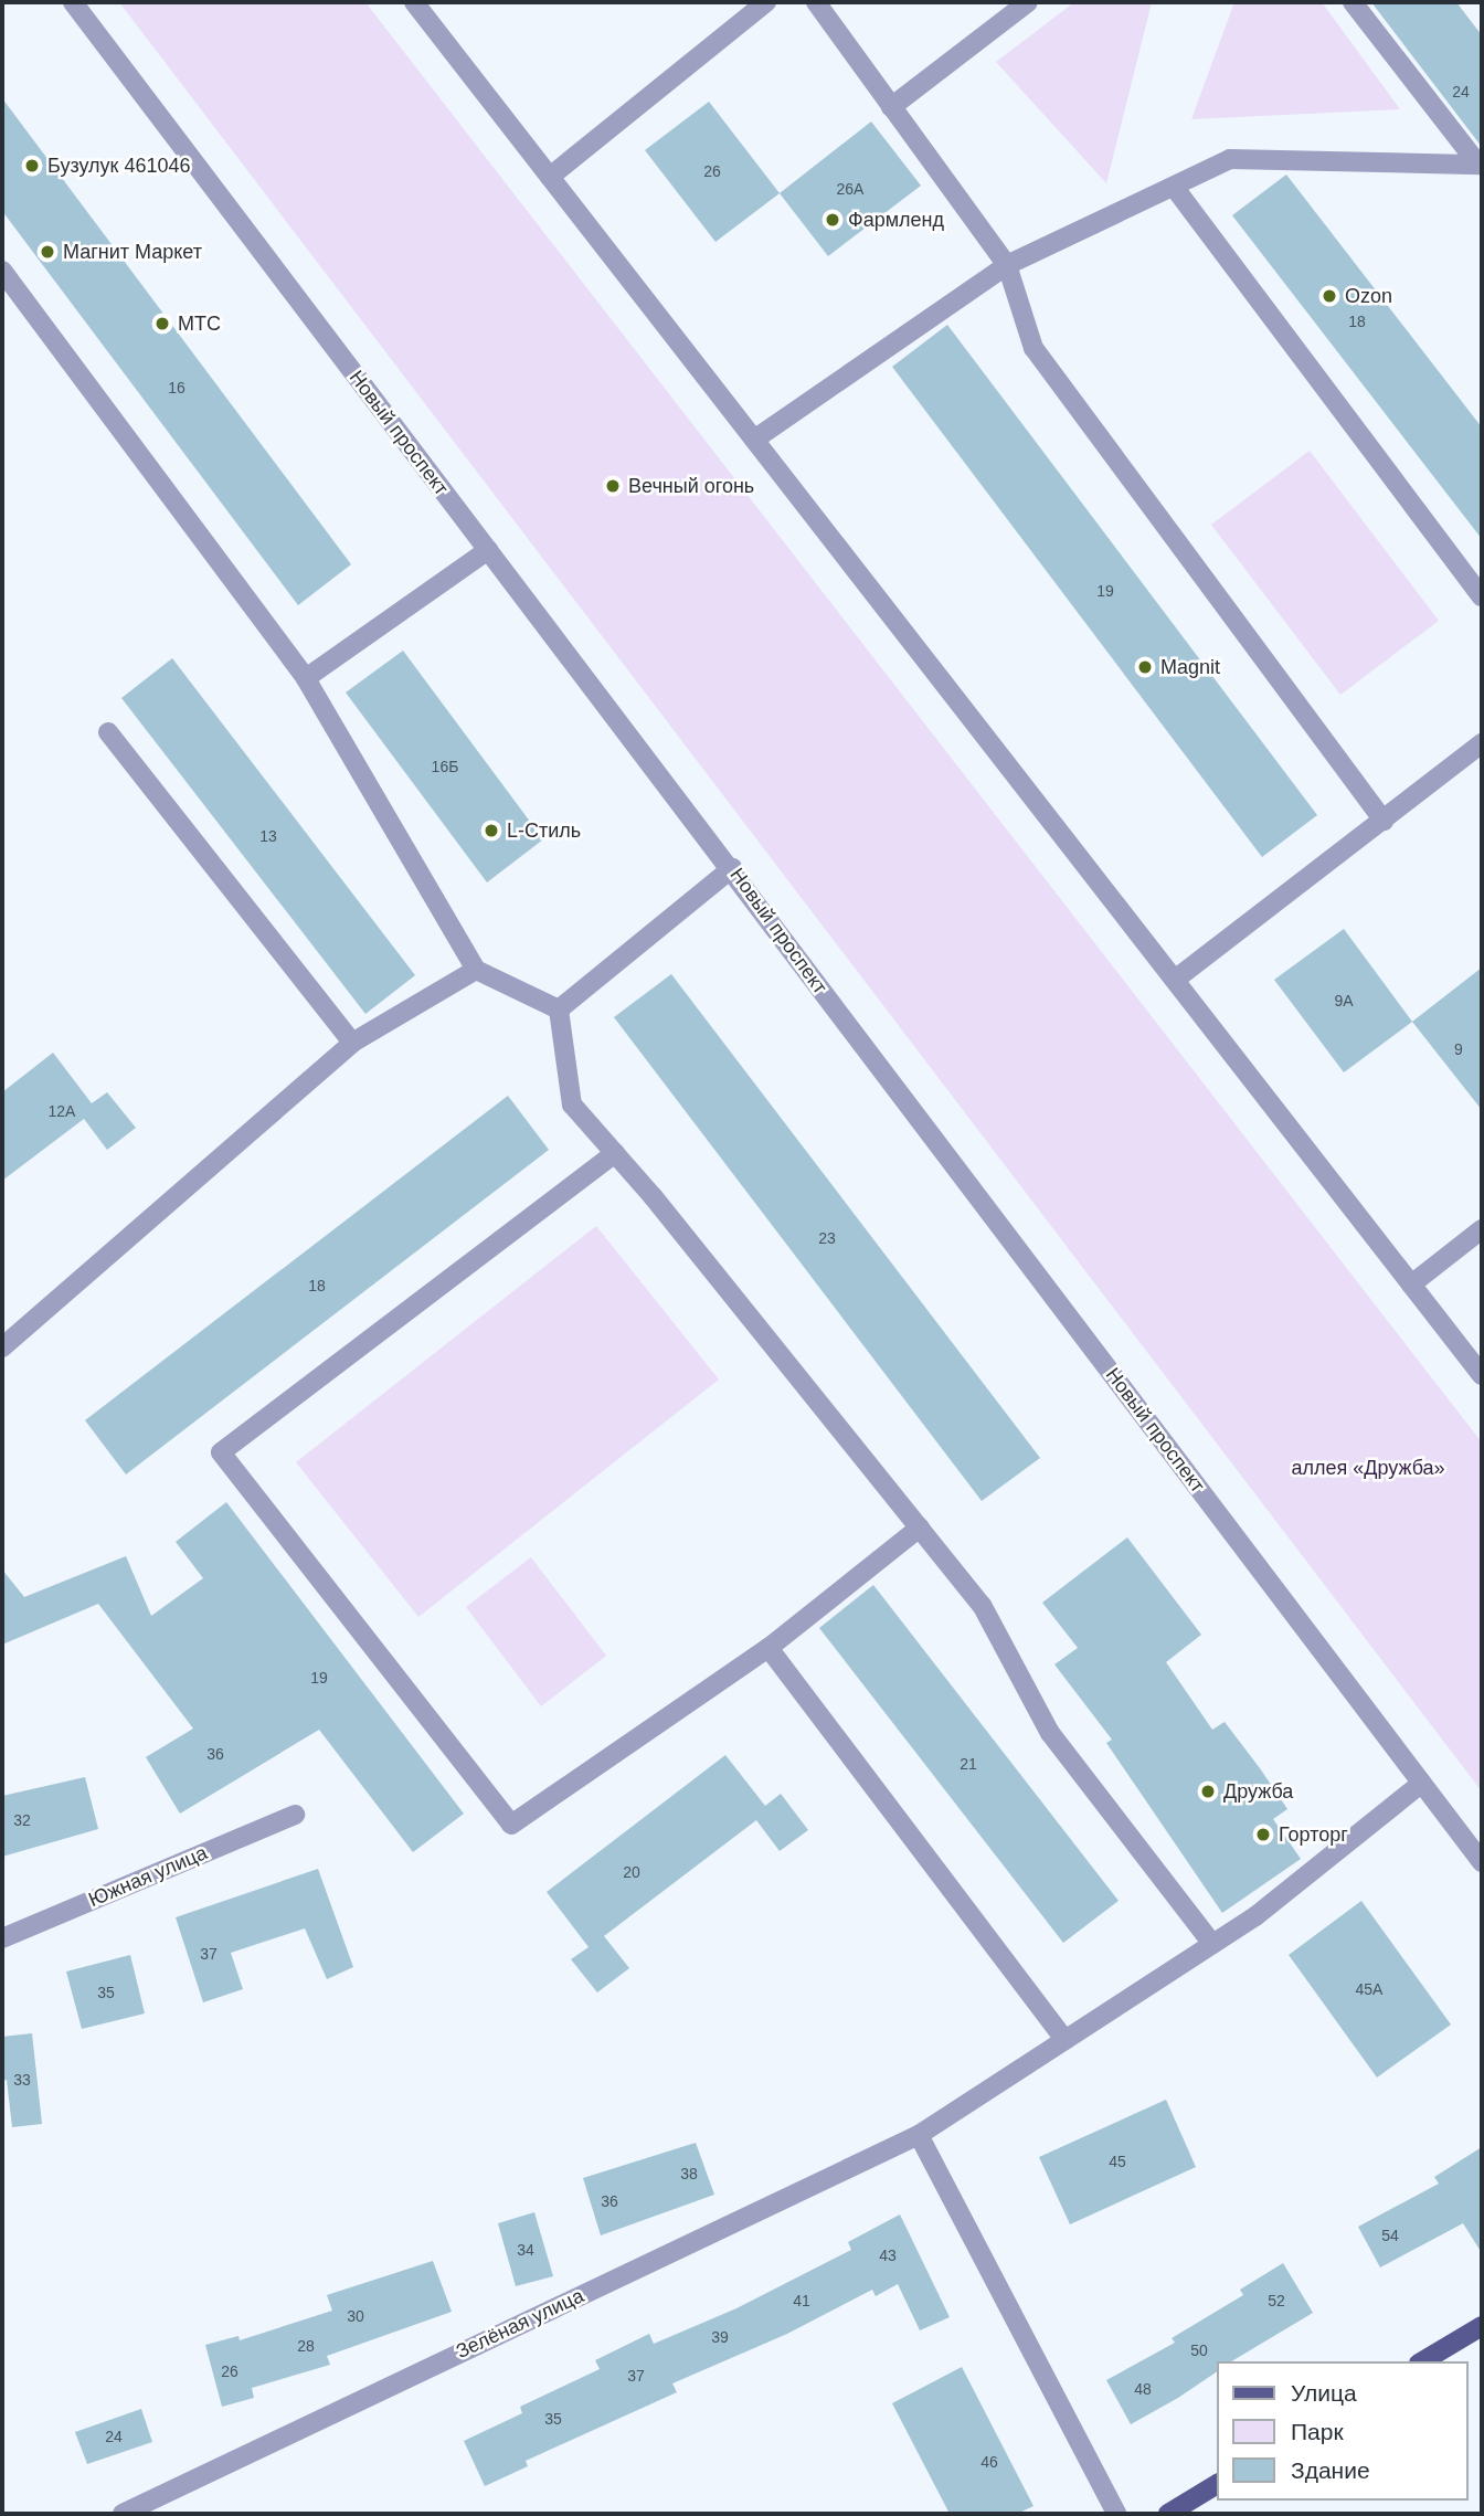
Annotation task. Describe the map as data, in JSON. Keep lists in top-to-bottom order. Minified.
{"streets":{"street":["Новый проспект","Южная улица","Зелёная улица"]},"crossings":[["Новый проспект","Зелёная улица"]],"parks":["аллея «Дружба»"],"places":["Бузулук 461046","Фармленд","Магнит Маркет","Ozon","МТС","Вечный огонь","Magnit","L-Стиль","Дружба","Горторг"],"house_numbers":["24","26","26А","18","16","19","16Б","13","9А","9","12А","23","18","19","36","21","32","20","37","45А","35","33","45","38","36","54","34","43","41","52","30","39","28","50","26","37","48","35","24","46"],"legend":["Улица","Парк","Здание"]}
